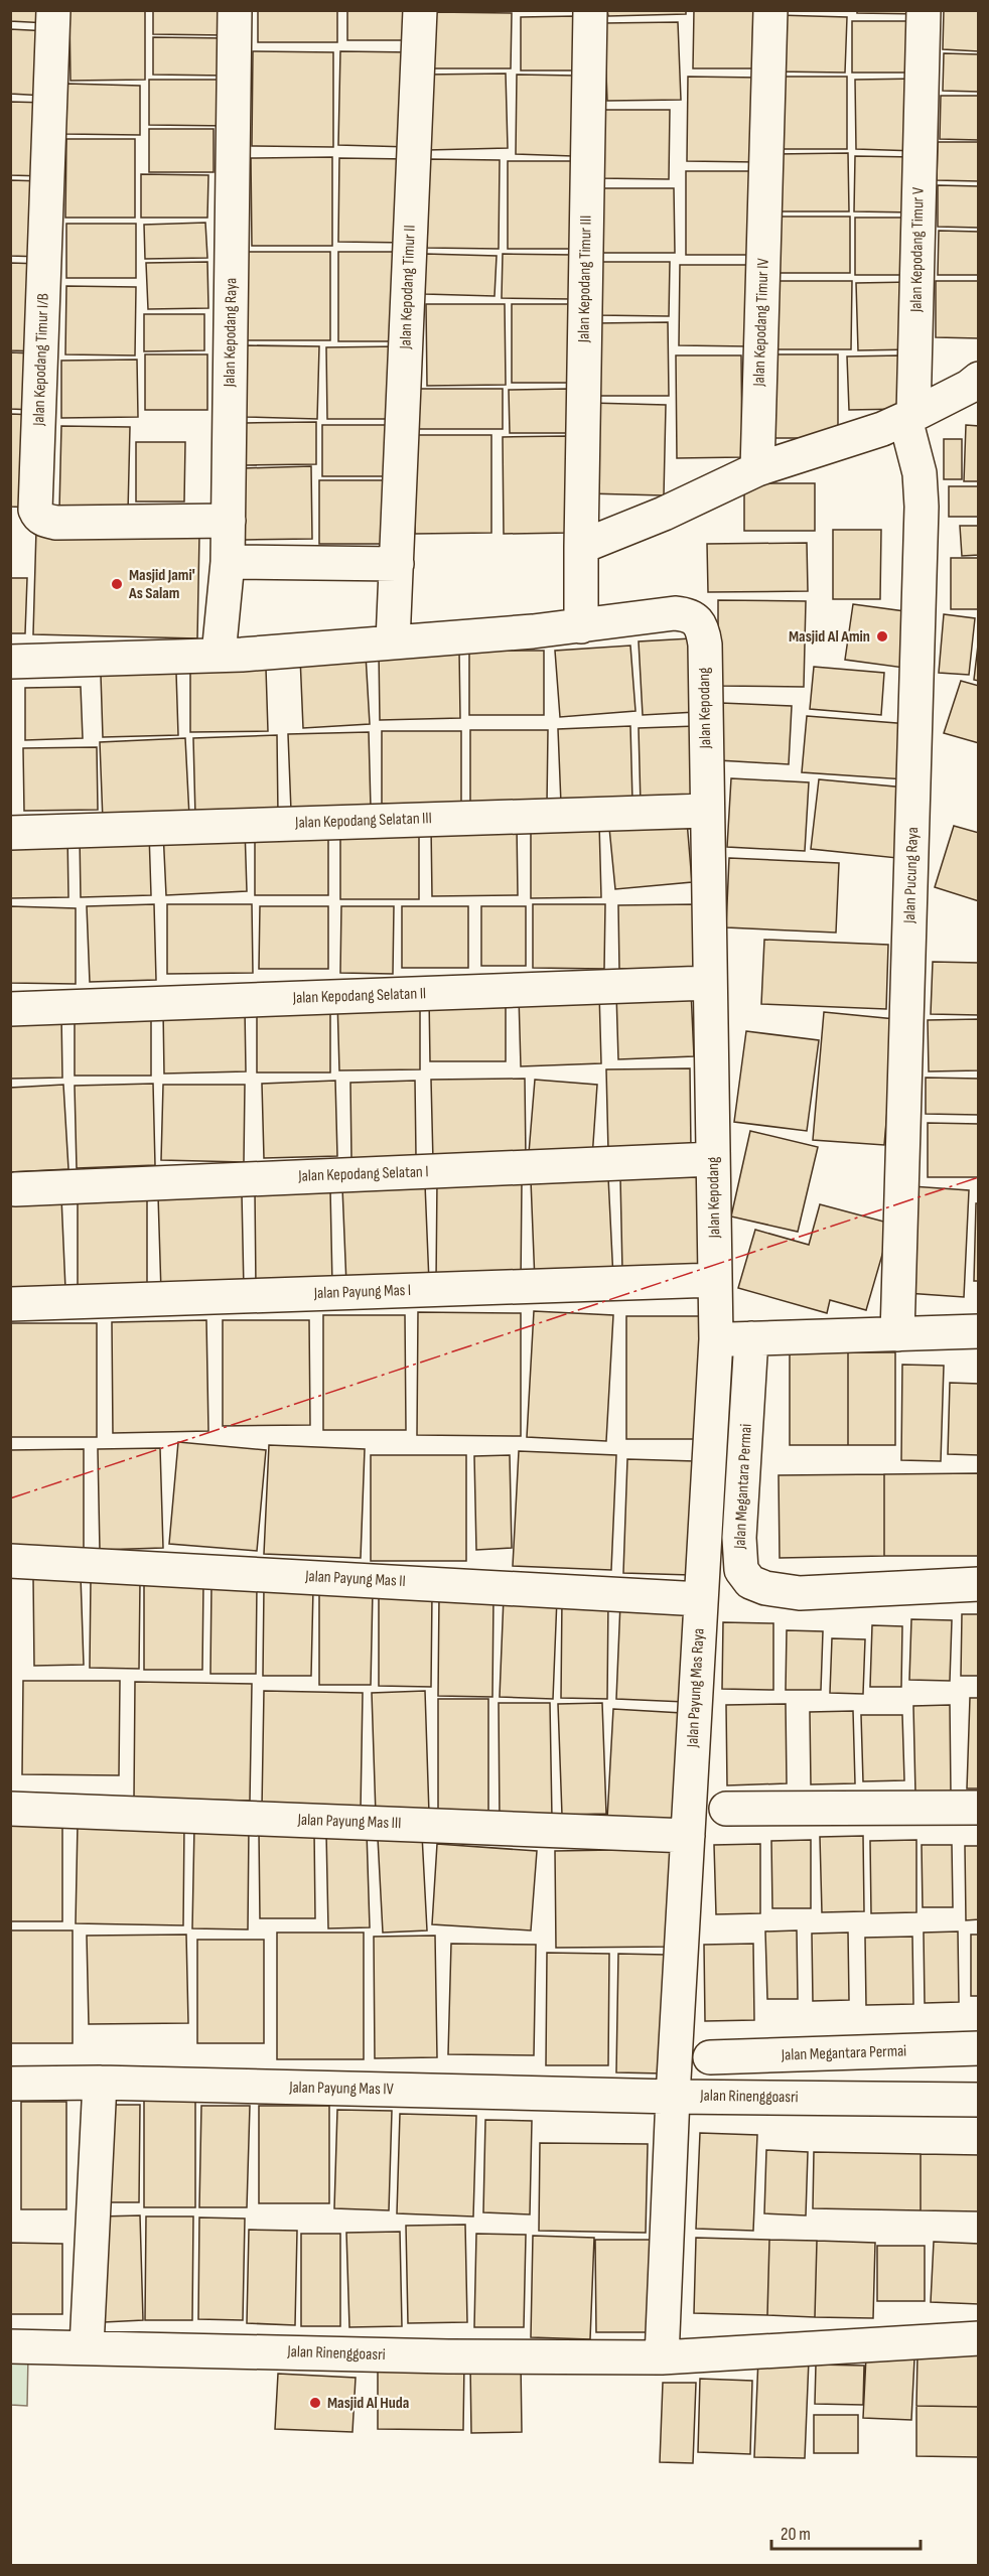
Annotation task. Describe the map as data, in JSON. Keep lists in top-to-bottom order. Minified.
{"streets":{"street":["Jalan Kepodang Timur V","Jalan Kepodang Timur III","Jalan Kepodang Timur II","Jalan Kepodang Timur IV","Jalan Kepodang Raya","Jalan Kepodang Timur I/B","Jalan Kepodang","Jalan Kepodang Selatan III","Jalan Pucung Raya","Jalan Kepodang Selatan II","Jalan Kepodang Selatan I","Jalan Payung Mas I","Jalan Megantara Permai","Jalan Payung Mas II","Jalan Payung Mas Raya","Jalan Payung Mas III","Jalan Payung Mas IV","Jalan Rinenggoasri"]},"crossings":[["Jalan Kepodang Timur V","Jalan Pucung Raya"],["Jalan Kepodang Timur III","Jalan Kepodang"],["Jalan Kepodang Timur II","Jalan Kepodang"],["Jalan Kepodang Raya","Jalan Kepodang Timur I/B"],["Jalan Kepodang Raya","Jalan Kepodang"],["Jalan Kepodang","Jalan Kepodang Selatan III"],["Jalan Kepodang","Jalan Kepodang Selatan II"],["Jalan Kepodang","Jalan Kepodang Selatan I"],["Jalan Kepodang","Jalan Payung Mas I"],["Jalan Kepodang","Jalan Payung Mas Raya"],["Jalan Payung Mas I","Jalan Payung Mas Raya"],["Jalan Payung Mas II","Jalan Payung Mas Raya"],["Jalan Payung Mas Raya","Jalan Payung Mas III"],["Jalan Payung Mas Raya","Jalan Payung Mas IV"],["Jalan Payung Mas Raya","Jalan Rinenggoasri"],["Jalan Payung Mas IV","Jalan Rinenggoasri"]],"places":["Masjid Jami' As Salam","Masjid Al Amin","Masjid Al Huda"],"scale_bar":"20 m"}
